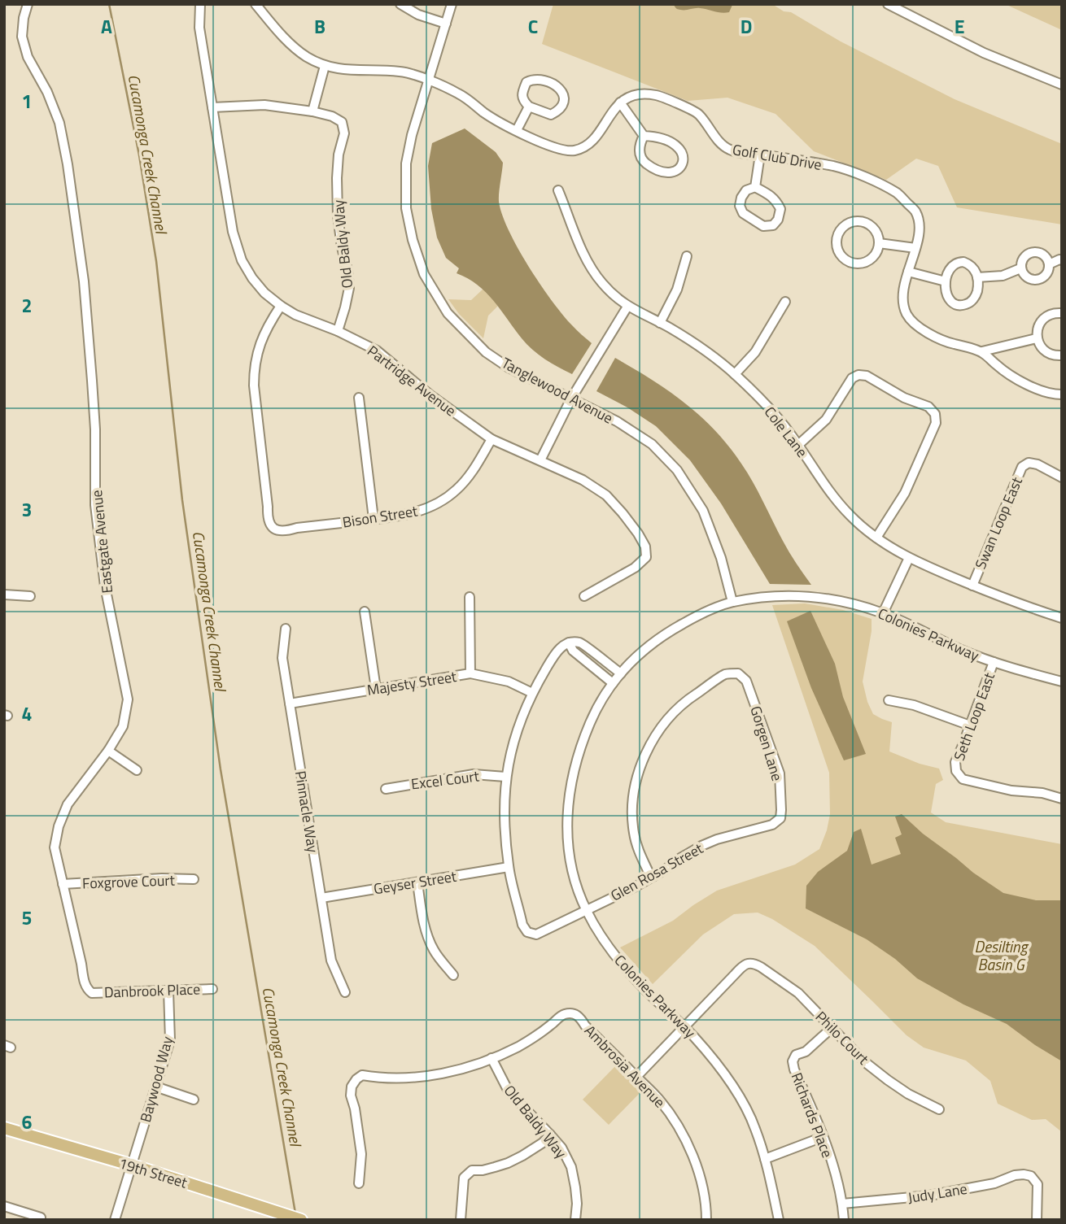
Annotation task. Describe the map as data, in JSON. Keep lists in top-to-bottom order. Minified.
{"streets":{"main road":["19th Street"],"street":["Golf Club Drive","Old Baldy Way","Partridge Avenue","Tanglewood Avenue","Cole Lane","Bison Street","Swan Loop East","Eastgate Avenue","Colonies Parkway","Majesty Street","Seth Loop East","Gorgen Lane","Excel Court","Pinnacle Way","Glen Rosa Street","Foxgrove Court","Geyser Street","Danbrook Place","Philo Court","Ambrosia Avenue","Baywood Way","Richards Place","Judy Lane"]},"crossings":[["Old Baldy Way","Partridge Avenue"],["Old Baldy Way","Ambrosia Avenue"],["Partridge Avenue","Bison Street"],["Tanglewood Avenue","Colonies Parkway"],["Cole Lane","Swan Loop East"],["Eastgate Avenue","Foxgrove Court"],["Eastgate Avenue","Danbrook Place"],["Colonies Parkway","Seth Loop East"],["Colonies Parkway","Glen Rosa Street"],["Colonies Parkway","Philo Court"],["Majesty Street","Pinnacle Way"],["Gorgen Lane","Glen Rosa Street"],["Pinnacle Way","Geyser Street"],["Glen Rosa Street","Geyser Street"],["Danbrook Place","Baywood Way"],["Philo Court","Richards Place"],["Baywood Way","19th Street"],["Richards Place","Judy Lane"]],"water":["Cucamonga Creek Channel","Desilting Basin G"],"grid":{"columns":["A","B","C","D","E"],"rows":["1","2","3","4","5","6"]}}
